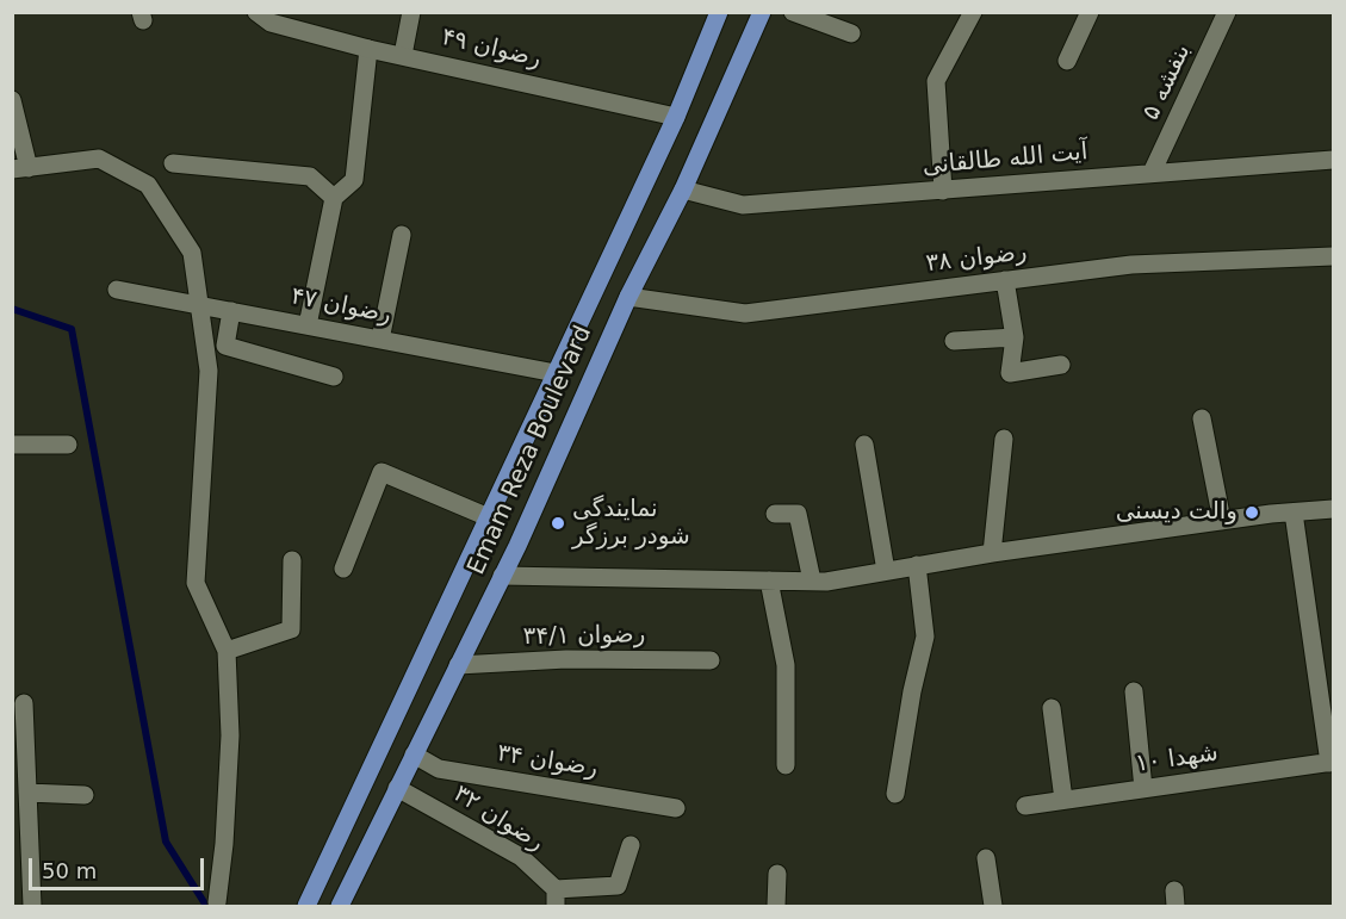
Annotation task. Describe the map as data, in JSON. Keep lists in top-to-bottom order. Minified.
{"streets":{"main road":["Emam Reza Boulevard"],"street":["رضوان ۴۹","بنفشه ۵","آیت الله طالقانی","رضوان ۳۸","رضوان ۴۷","رضوان ۳۴/۱","شهدا ۱۰","رضوان ۳۴","رضوان ۳۲"]},"crossings":[["رضوان ۴۹","Emam Reza Boulevard"],["بنفشه ۵","آیت الله طالقانی"],["آیت الله طالقانی","Emam Reza Boulevard"],["رضوان ۳۸","Emam Reza Boulevard"],["رضوان ۴۷","Emam Reza Boulevard"],["Emam Reza Boulevard","رضوان ۳۴/۱"],["Emam Reza Boulevard","رضوان ۳۴"],["Emam Reza Boulevard","رضوان ۳۲"]],"places":["والت دیسنی","نمایندگی شودر برزگر"],"scale_bar":"50 m"}
